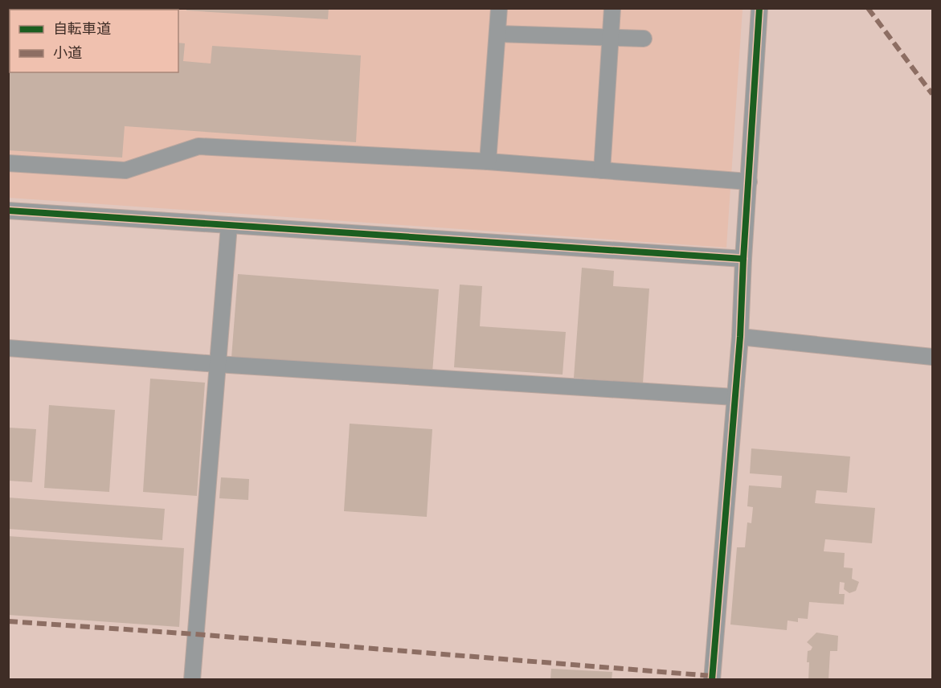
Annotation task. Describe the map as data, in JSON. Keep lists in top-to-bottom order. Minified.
{"legend":["自転車道","小道"]}
